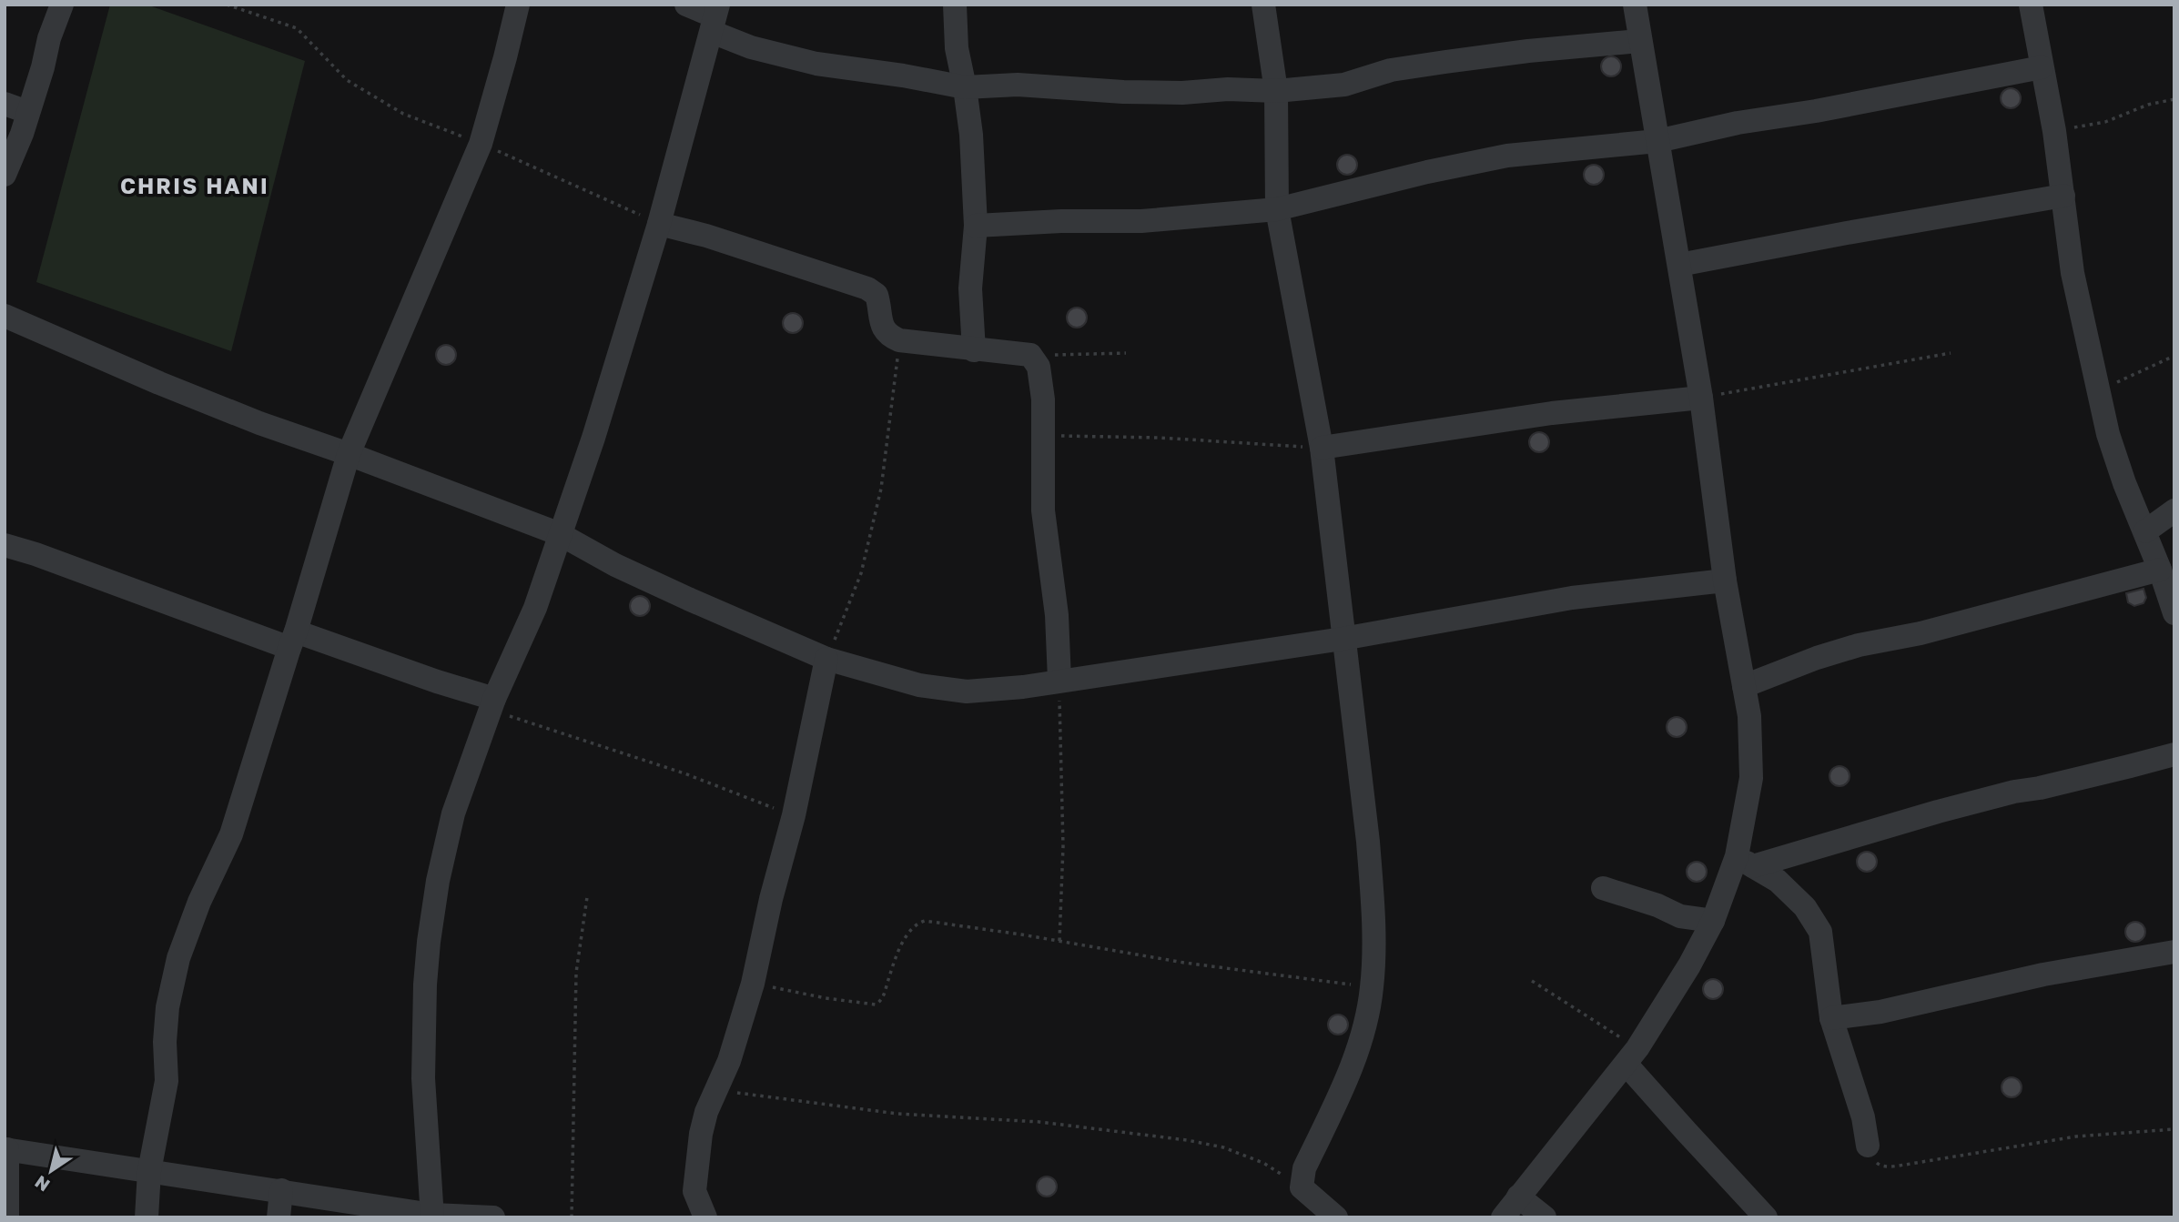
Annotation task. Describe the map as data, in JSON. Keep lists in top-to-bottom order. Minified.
{"districts":["CHRIS HANI"],"north":"bottom left"}
